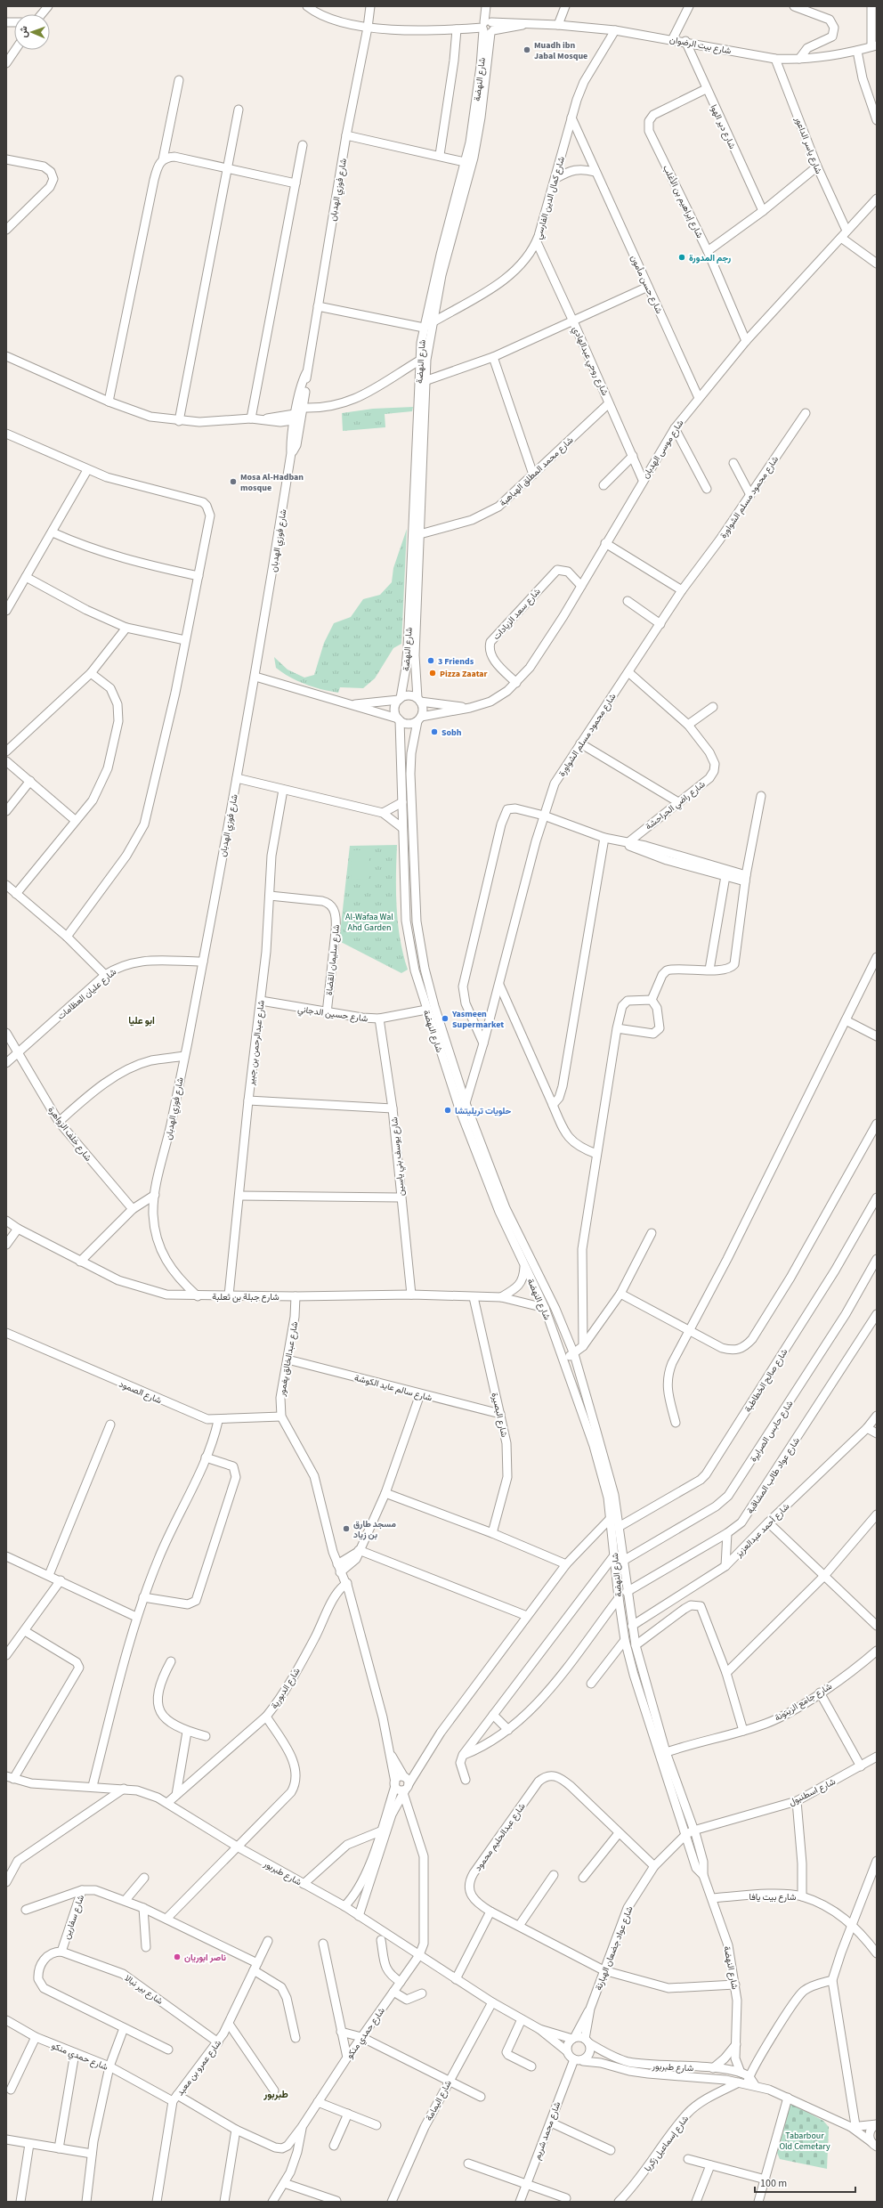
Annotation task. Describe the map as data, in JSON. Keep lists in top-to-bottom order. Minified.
{"streets":{"street":["شارع بيت الرضوان","شارع النهضة","شارع دير الهوا","شارع ياسر الداعور","شارع فوزي الهدبان","شارع كمال الدين الفارسي","شارع إبراهيم بن الأغلب","شارع حسن مأمون","شارع روحي عبدالهادي","شارع موسى الهدبان","شارع محمد المطلق الهباهبة","شارع محمود مسلم الشواورة","شارع سعد الزيادات","شارع راضي الحراحشة","شارع سليمان القضاة","شارع عليان العظامات","شارع حسين الدجاني","شارع عبدالرحمن بن جبير","شارع خلف الزواهرة","شارع يوسف بني ياسين","شارع جبلة بن ثعلبة","شارع عبدالخالق يغمور","شارع صالح الخطاطبة","شارع سالم عايد الكوشة","شارع الصمود","شارع البصيرة","شارع حابس الصرايرة","شارع عواد طالب المشاقبة","شارع أحمد عبدالعزيز","شارع الدبورية","شارع جامع الزيتونة","شارع اسطنبول","شارع عبدالحليم محمود","شارع طبربور","شارع بيت يافا","شارع سفارين","شارع عواد جضعان الهبارنة","شارع بير نبالا","شارع حمدي منكو","شارع عمرو بن معبد","شارع اليمامة","شارع محمد شريم","شارع إسماعيل زكريا"]},"crossings":[["شارع بيت الرضوان","شارع النهضة"],["شارع بيت الرضوان","شارع دير الهوا"],["شارع بيت الرضوان","شارع ياسر الداعور"],["شارع بيت الرضوان","شارع فوزي الهدبان"],["شارع بيت الرضوان","شارع كمال الدين الفارسي"],["شارع النهضة","شارع كمال الدين الفارسي"],["شارع النهضة","شارع موسى الهدبان"],["شارع النهضة","شارع محمد المطلق الهباهبة"],["شارع النهضة","شارع محمود مسلم الشواورة"],["شارع النهضة","شارع حسين الدجاني"],["شارع النهضة","شارع جبلة بن ثعلبة"],["شارع النهضة","شارع صالح الخطاطبة"],["شارع النهضة","شارع حابس الصرايرة"],["شارع النهضة","شارع عواد طالب المشاقبة"],["شارع النهضة","شارع أحمد عبدالعزيز"],["شارع النهضة","شارع جامع الزيتونة"],["شارع النهضة","شارع اسطنبول"],["شارع النهضة","شارع عبدالحليم محمود"],["شارع النهضة","شارع طبربور"],["شارع النهضة","شارع بيت يافا"],["شارع النهضة","شارع عواد جضعان الهبارنة"],["شارع دير الهوا","شارع إبراهيم بن الأغلب"],["شارع ياسر الداعور","شارع موسى الهدبان"],["شارع فوزي الهدبان","شارع عليان العظامات"],["شارع فوزي الهدبان","شارع جبلة بن ثعلبة"],["شارع كمال الدين الفارسي","شارع حسن مأمون"],["شارع كمال الدين الفارسي","شارع روحي عبدالهادي"],["شارع إبراهيم بن الأغلب","شارع موسى الهدبان"],["شارع حسن مأمون","شارع موسى الهدبان"],["شارع روحي عبدالهادي","شارع موسى الهدبان"],["شارع روحي عبدالهادي","شارع محمد المطلق الهباهبة"],["شارع موسى الهدبان","شارع سعد الزيادات"],["شارع محمود مسلم الشواورة","شارع راضي الحراحشة"],["شارع سليمان القضاة","شارع حسين الدجاني"],["شارع سليمان القضاة","شارع عبدالرحمن بن جبير"],["شارع عليان العظامات","شارع خلف الزواهرة"],["شارع حسين الدجاني","شارع عبدالرحمن بن جبير"],["شارع حسين الدجاني","شارع يوسف بني ياسين"],["شارع عبدالرحمن بن جبير","شارع جبلة بن ثعلبة"],["شارع يوسف بني ياسين","شارع جبلة بن ثعلبة"],["شارع جبلة بن ثعلبة","شارع عبدالخالق يغمور"],["شارع جبلة بن ثعلبة","شارع البصيرة"],["شارع عبدالخالق يغمور","شارع سالم عايد الكوشة"],["شارع عبدالخالق يغمور","شارع الصمود"],["شارع عبدالخالق يغمور","شارع الدبورية"],["شارع عبدالخالق يغمور","شارع حمدي منكو"],["شارع سالم عايد الكوشة","شارع البصيرة"],["شارع الدبورية","شارع طبربور"],["شارع اسطنبول","شارع عواد جضعان الهبارنة"],["شارع عبدالحليم محمود","شارع عواد جضعان الهبارنة"],["شارع طبربور","شارع عواد جضعان الهبارنة"],["شارع طبربور","شارع حمدي منكو"],["شارع طبربور","شارع اليمامة"],["شارع طبربور","شارع محمد شريم"],["شارع طبربور","شارع إسماعيل زكريا"],["شارع سفارين","شارع بير نبالا"],["شارع سفارين","شارع عمرو بن معبد"],["شارع عواد جضعان الهبارنة","شارع محمد شريم"],["شارع بير نبالا","شارع عمرو بن معبد"],["شارع حمدي منكو","شارع عمرو بن معبد"]],"districts":["ابو عليا","طبربور"],"parks":["Al-Wafaa Wal Ahd Garden","Tabarbour Old Cemetary"],"places":["Muadh ibn Jabal Mosque","رجم المدورة","Mosa Al-Hadban mosque","3 Friends","Pizza Zaatar","Sobh","Yasmeen Supermarket","حلويات تريليتشا","مسجد طارق بن زياد","ناصر ابوريان"],"scale_bar":"100 m","north":"left"}
